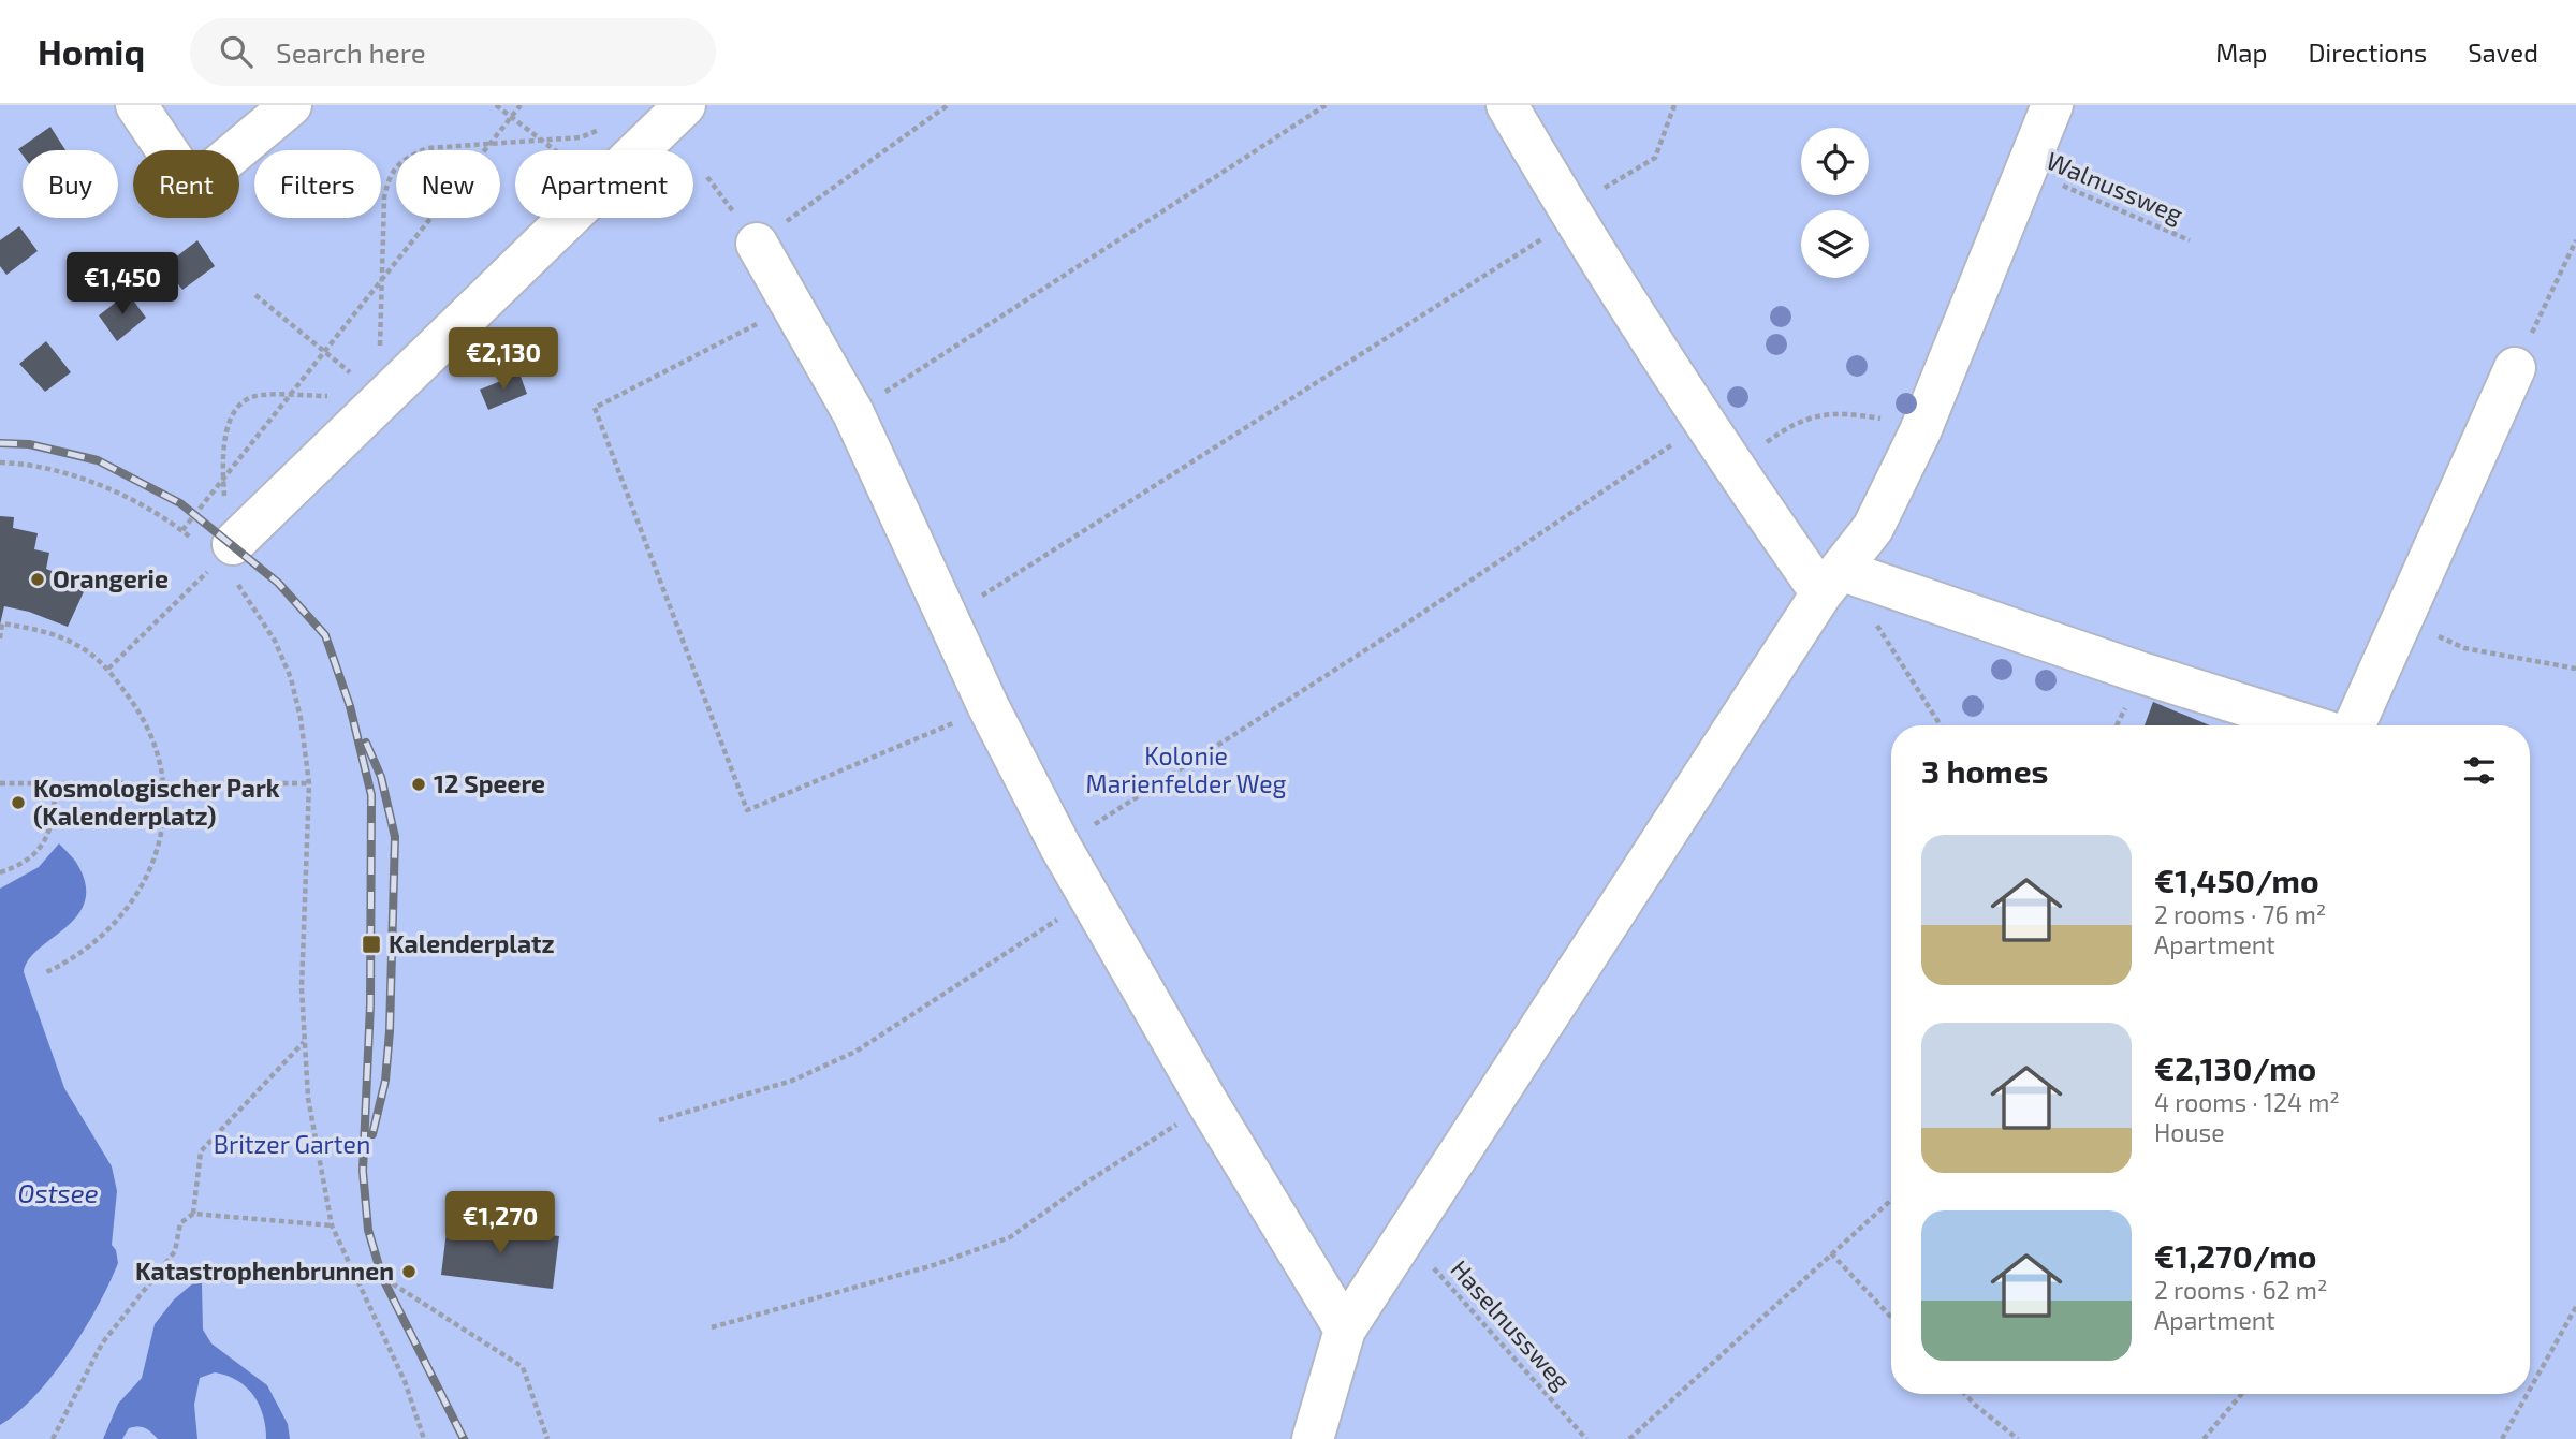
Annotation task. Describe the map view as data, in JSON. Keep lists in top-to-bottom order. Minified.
{"streets":{"path":["Walnussweg","Haselnussweg"]},"water":["Ostsee"],"parks":["Kolonie Marienfelder Weg","Britzer Garten"],"places":{"other":["Orangerie","12 Speere","Kosmologischer Park (Kalenderplatz)","Katastrophenbrunnen"],"transit":["Kalenderplatz"]},"page":{"header":"Homiq","search":"Search here","nav":["Map","Directions","Saved"],"chip":["Buy","Rent","Filters","New","Apartment"],"price":["€1,450","€2,130","€1,270"],"heading":"3 homes","list":[{"name":"€1,450/mo","note":"2 rooms · 76 m² · Apartment"},{"name":"€2,130/mo","note":"4 rooms · 124 m² · House"},{"name":"€1,270/mo","note":"2 rooms · 62 m² · Apartment"}]}}
